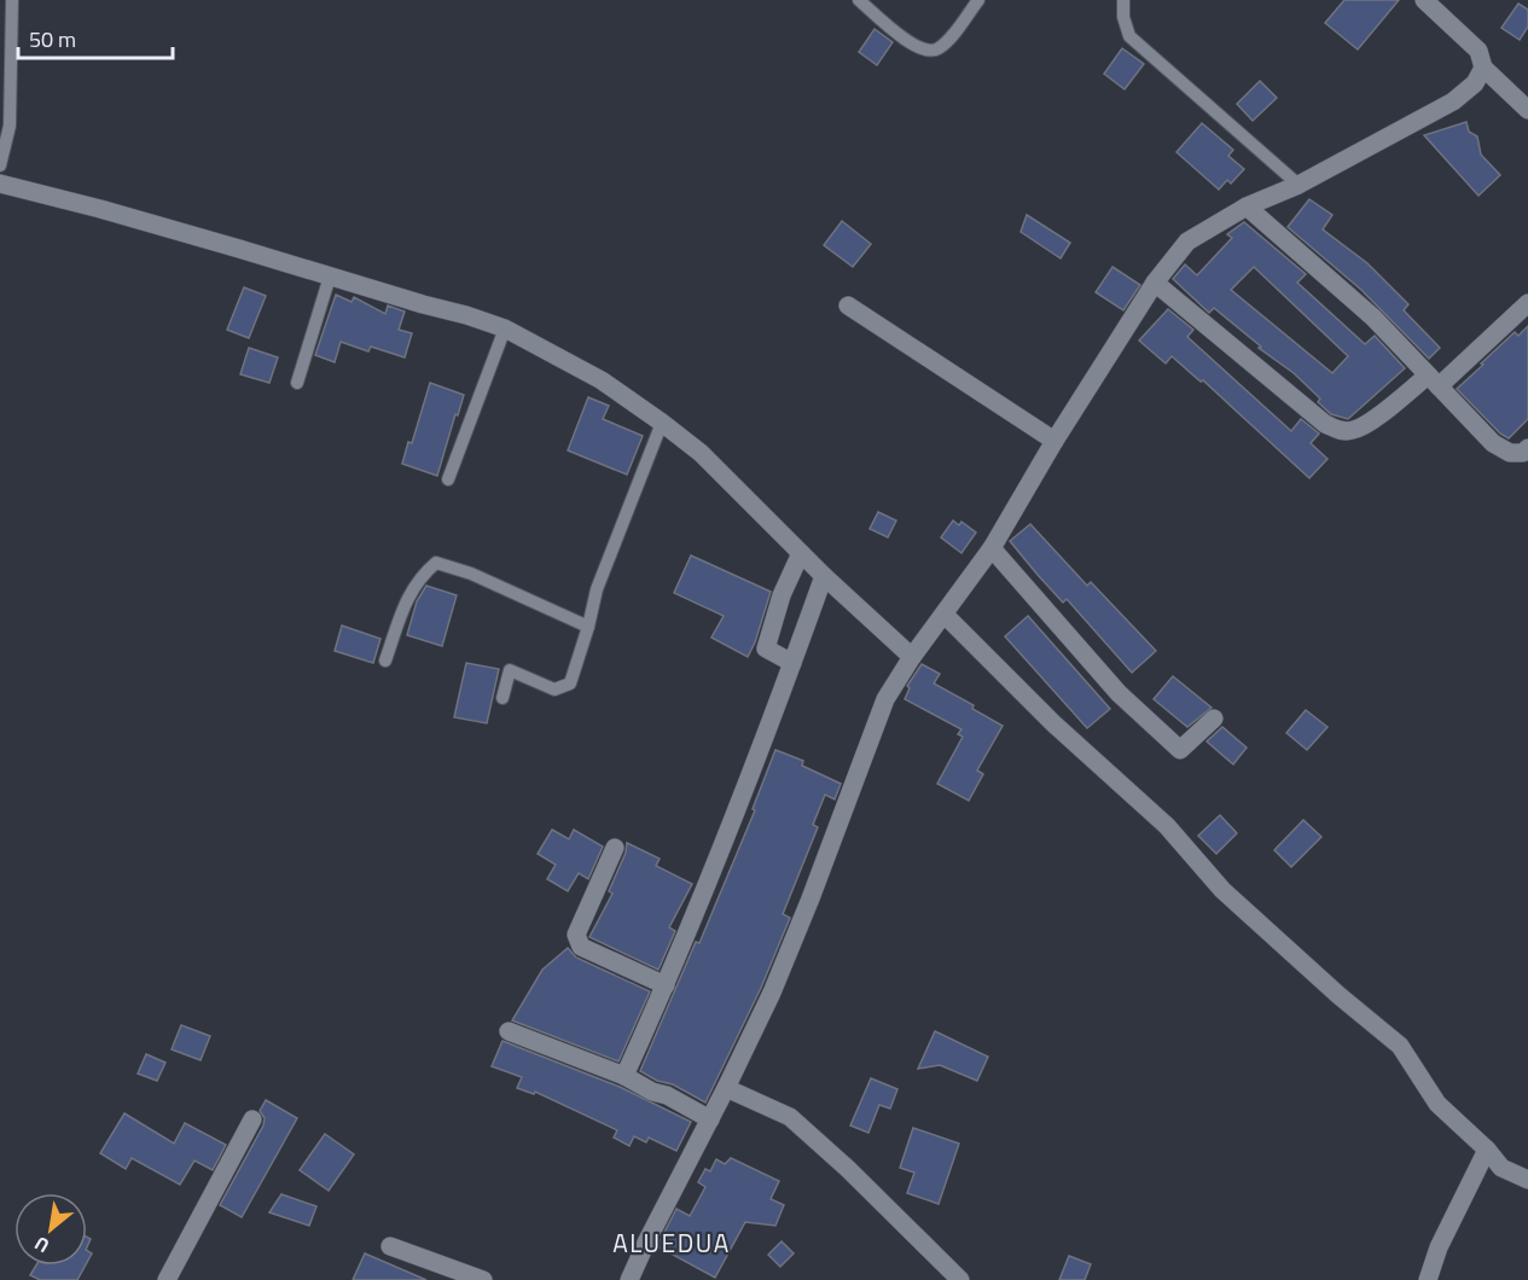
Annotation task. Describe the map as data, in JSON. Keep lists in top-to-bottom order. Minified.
{"districts":["ALUEDUA"],"scale_bar":"50 m","north":"bottom left"}
